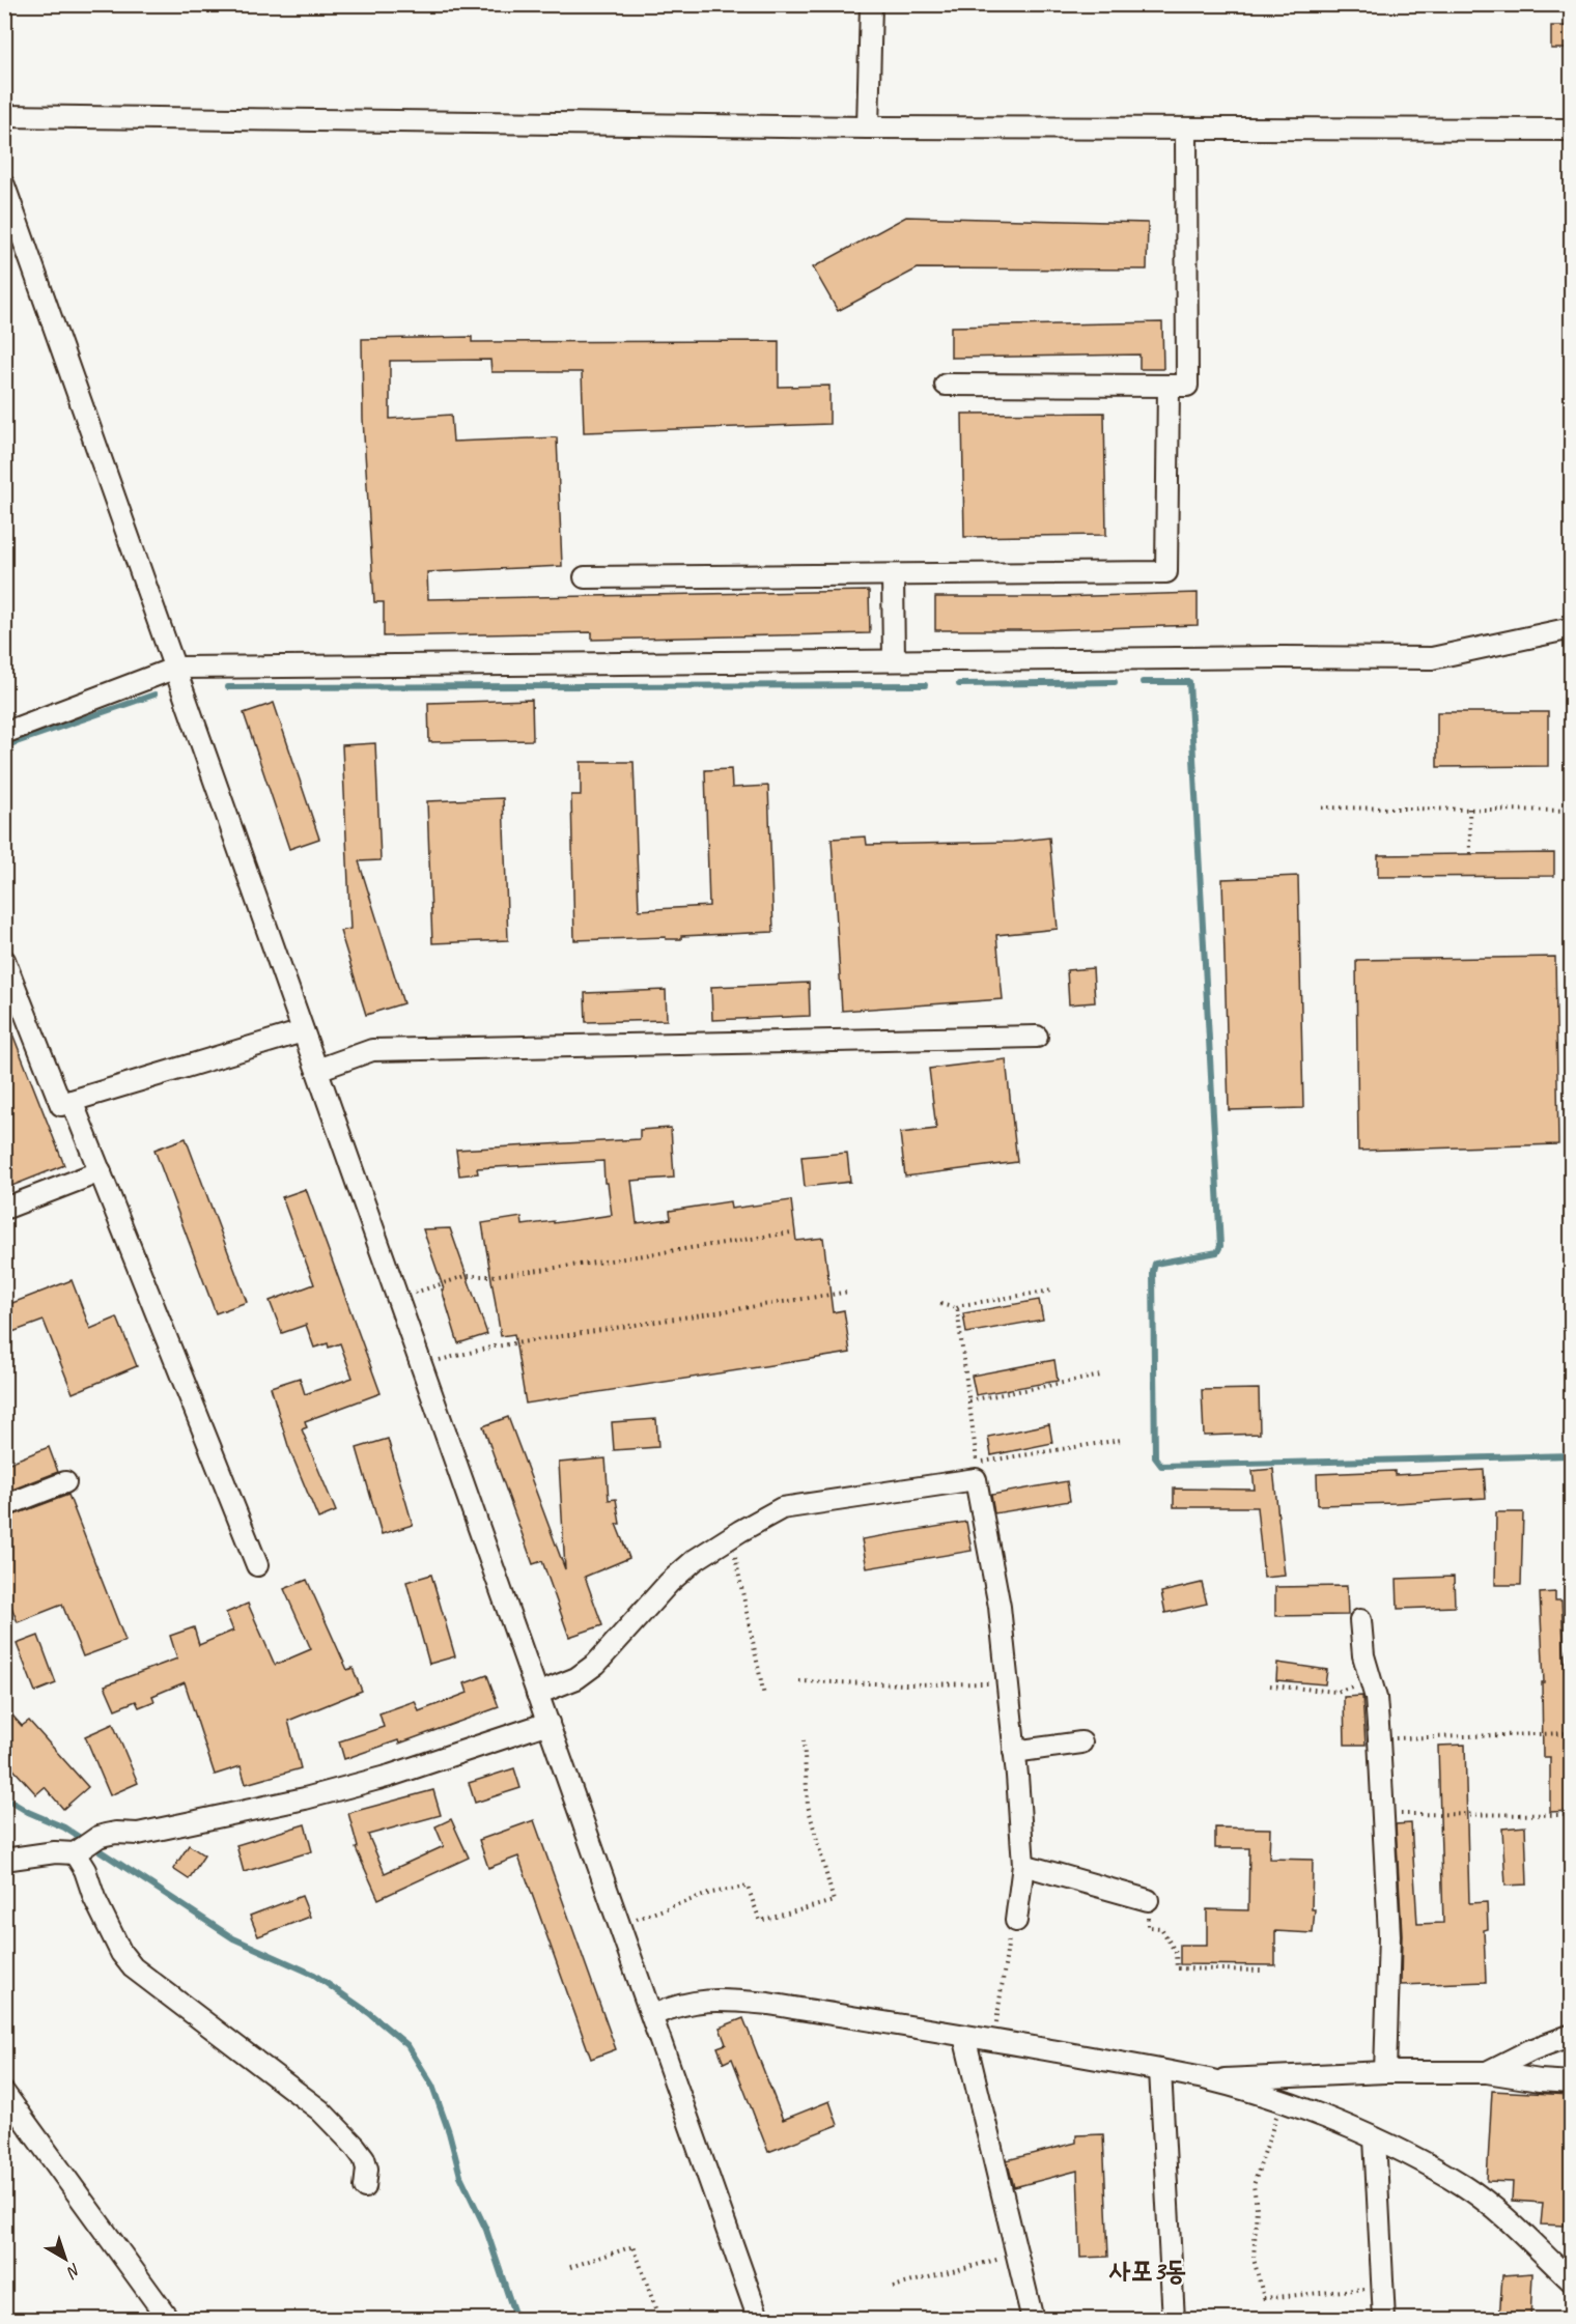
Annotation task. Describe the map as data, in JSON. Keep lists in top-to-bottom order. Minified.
{"districts":["사포3동"],"north":"bottom right"}
